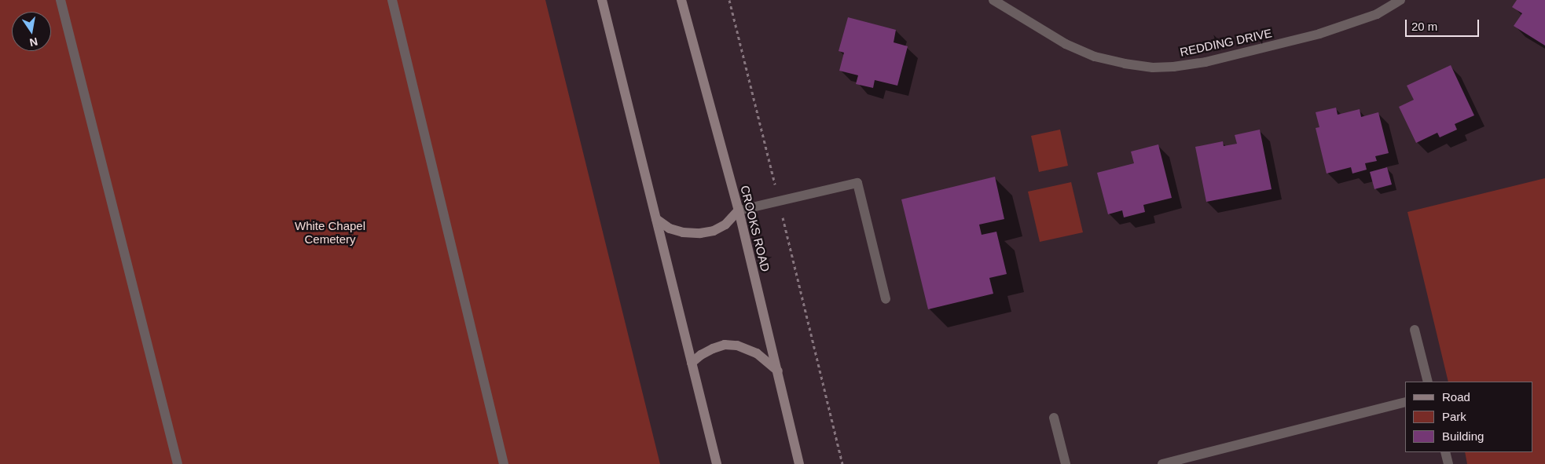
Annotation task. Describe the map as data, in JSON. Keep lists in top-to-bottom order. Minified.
{"streets":{"main road":["CROOKS ROAD"],"street":["REDDING DRIVE"]},"parks":["White Chapel Cemetery"],"legend":["Road","Park","Building"],"scale_bar":"20 m","north":"bottom"}
